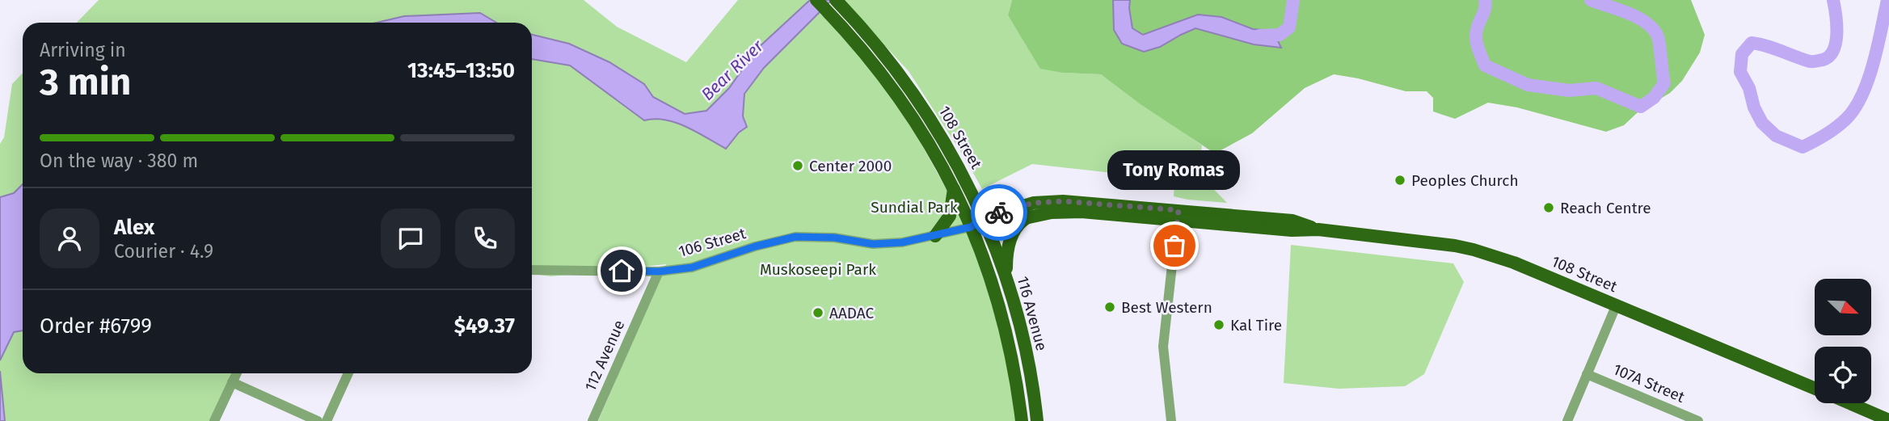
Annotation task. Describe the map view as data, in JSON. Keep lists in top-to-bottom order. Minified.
{"streets":{"main road":["108 Street","116 Avenue"],"street":["106 Street","112 Avenue","107A Street"]},"crossings":[["108 Street","106 Street"],["108 Street","116 Avenue"],["106 Street","116 Avenue"],["106 Street","112 Avenue"]],"water":["Bear River"],"parks":["Sundial Park","Muskoseepi Park"],"places":["Center 2000","Peoples Church","Reach Centre","Tony Romas","Best Western","AADAC","Kal Tire"],"north":"bottom right","page":{"heading":["3 min","Arriving in","13:45–13:50"],"panel":["Alex","Courier · 4.9","Order #6799","$49.37"],"bar":"On the way · 380 m","bubble":"Tony Romas"}}
